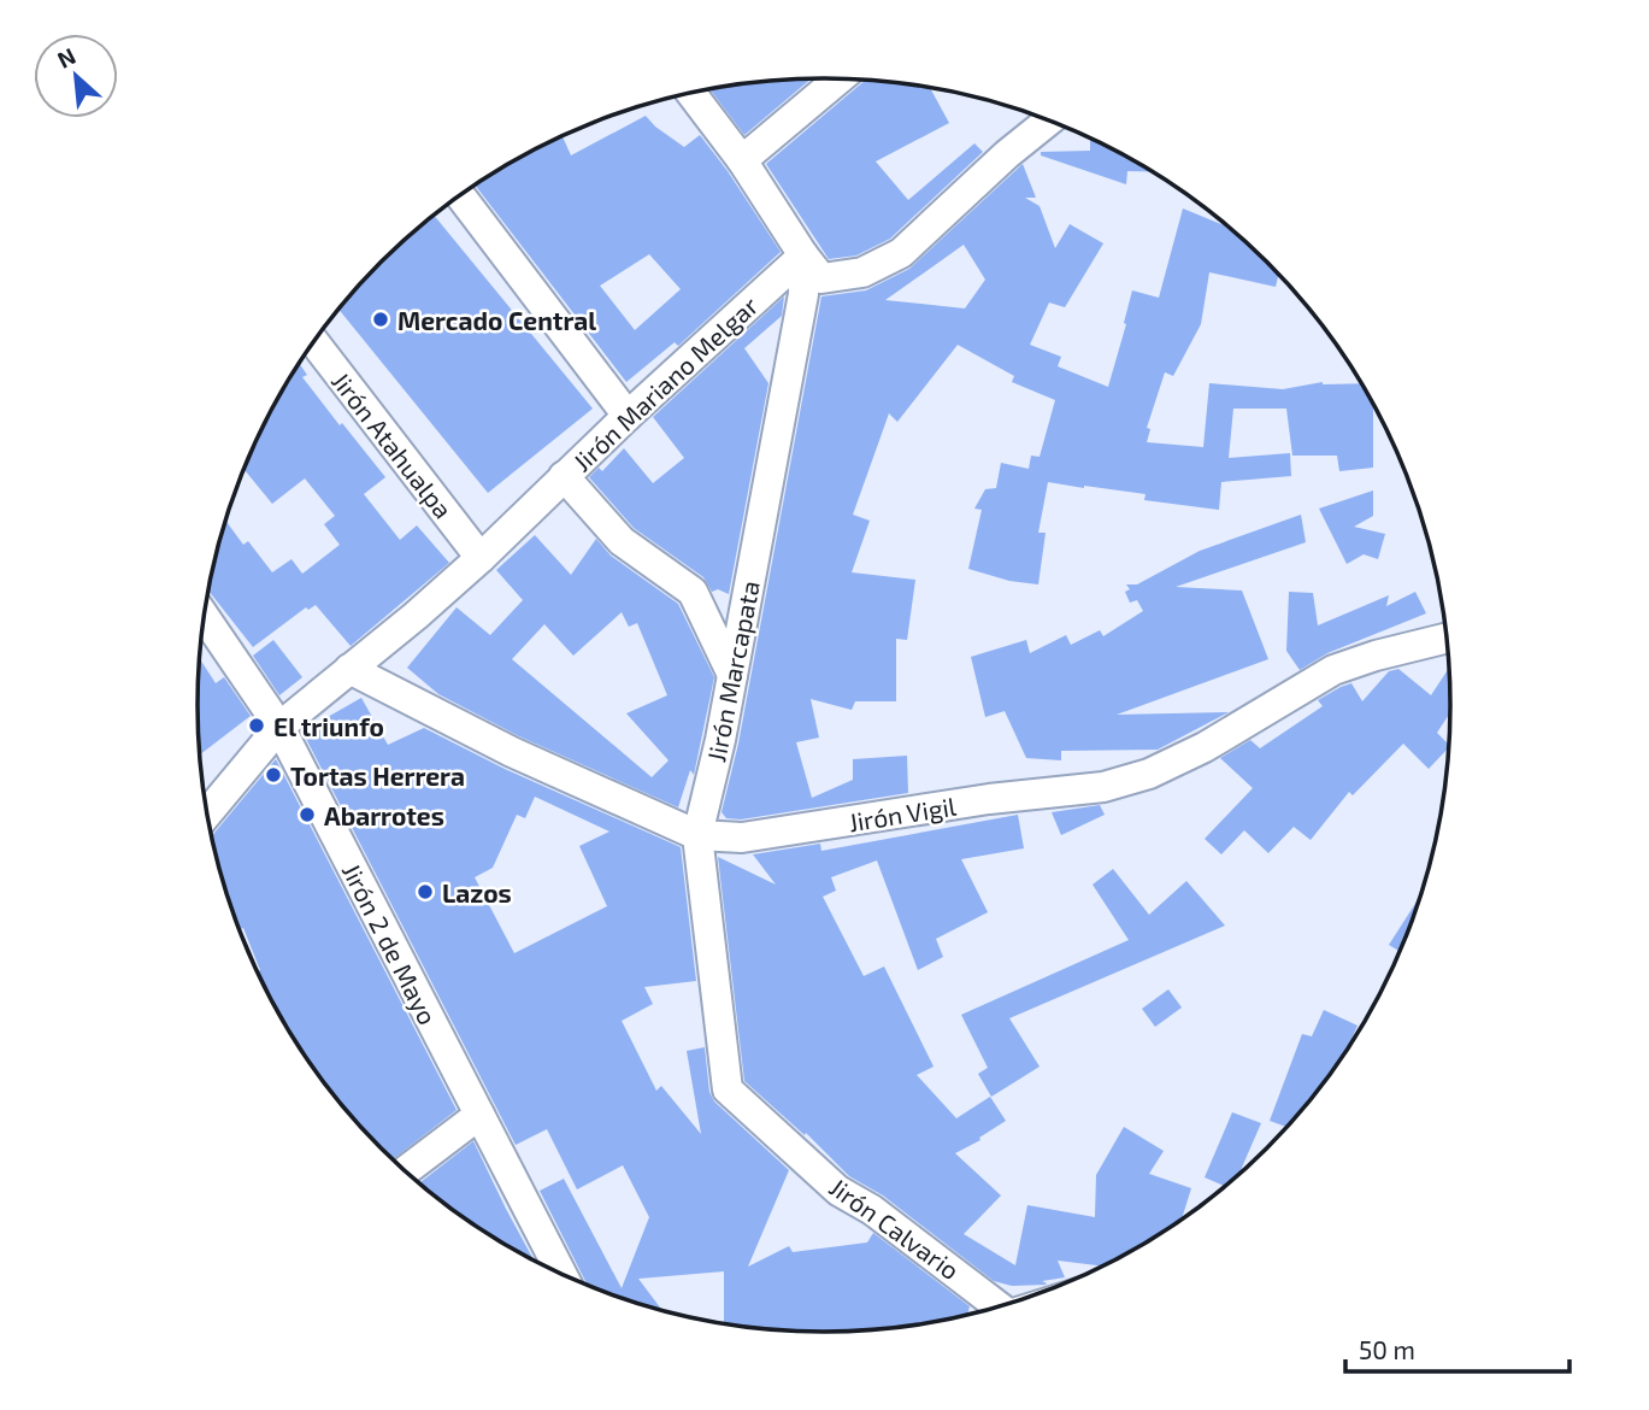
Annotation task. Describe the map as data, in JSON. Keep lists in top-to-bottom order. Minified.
{"streets":{"street":["Jirón Mariano Melgar","Jirón Atahualpa","Jirón Marcapata","Jirón Vigil","Jirón 2 de Mayo","Jirón Calvario"]},"crossings":[["Jirón Mariano Melgar","Jirón Atahualpa"],["Jirón Mariano Melgar","Jirón Marcapata"],["Jirón Mariano Melgar","Jirón Vigil"],["Jirón Mariano Melgar","Jirón 2 de Mayo"],["Jirón Marcapata","Jirón Vigil"],["Jirón Marcapata","Jirón Calvario"]],"places":["Mercado Central","El triunfo","Tortas Herrera","Abarrotes","Lazos"],"scale_bar":"50 m","north":"top left"}
